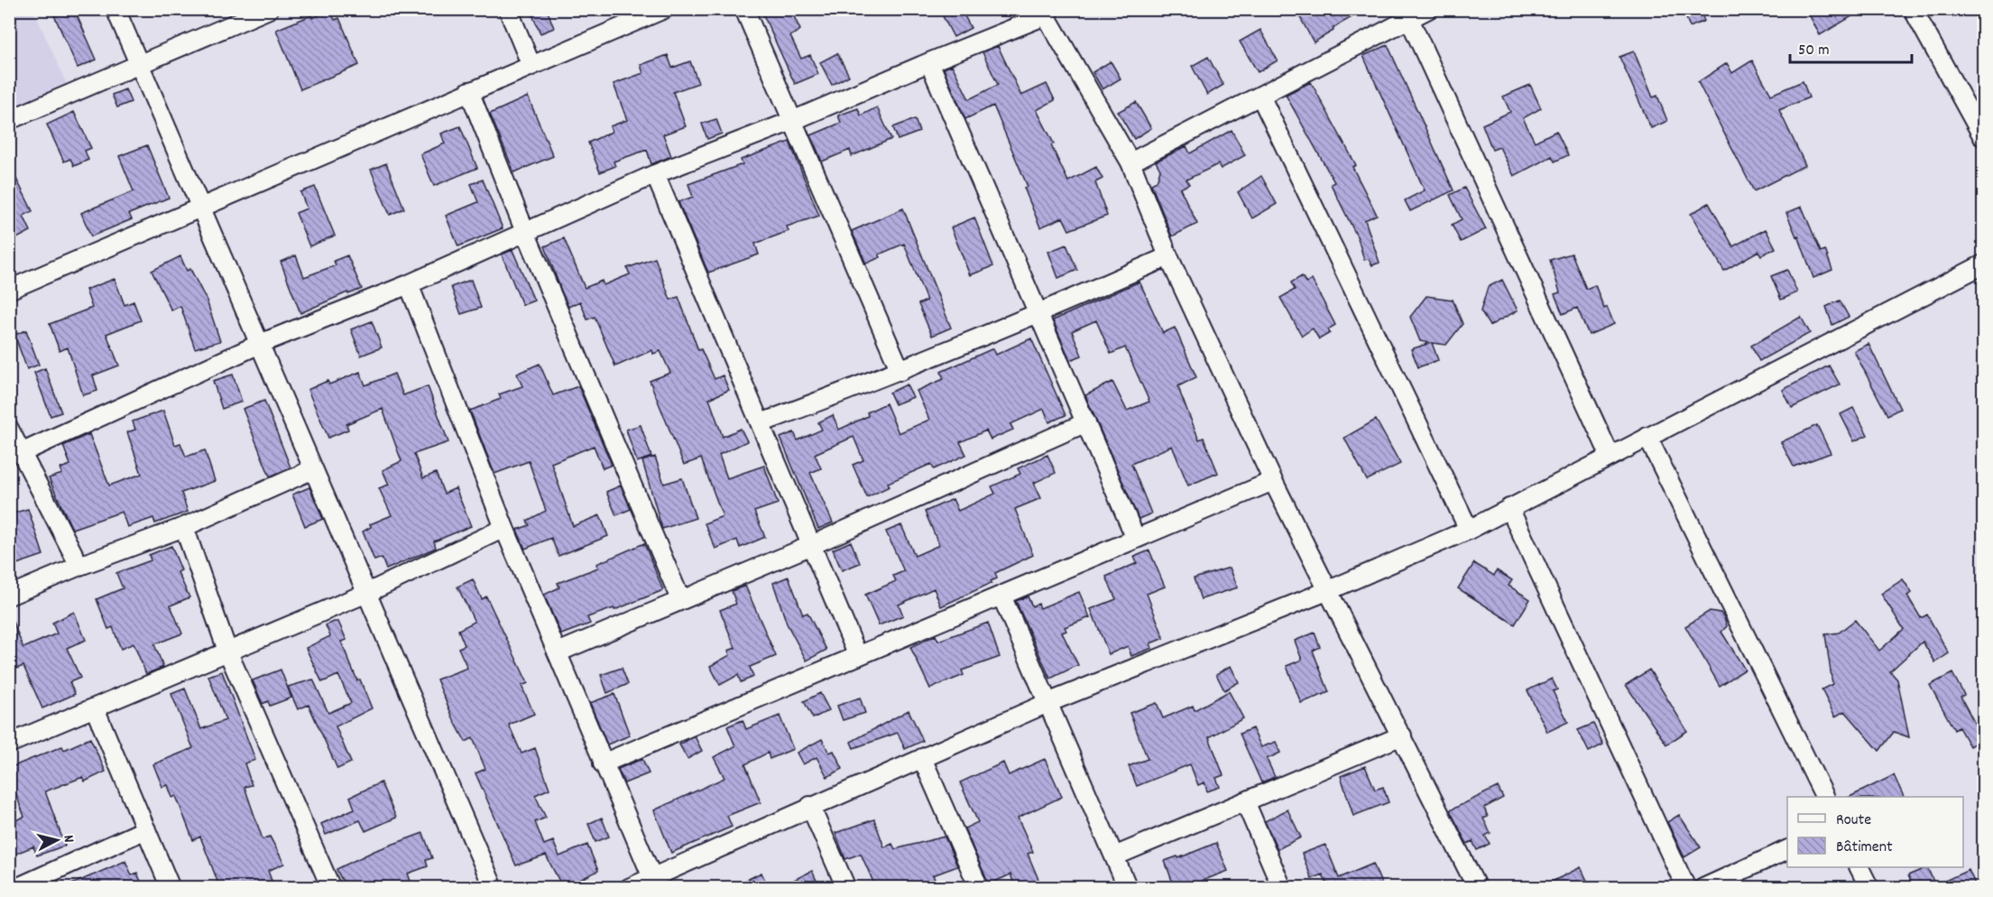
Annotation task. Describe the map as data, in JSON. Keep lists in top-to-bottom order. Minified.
{"legend":["Route","Bâtiment"],"scale_bar":"50 m","north":"right"}
